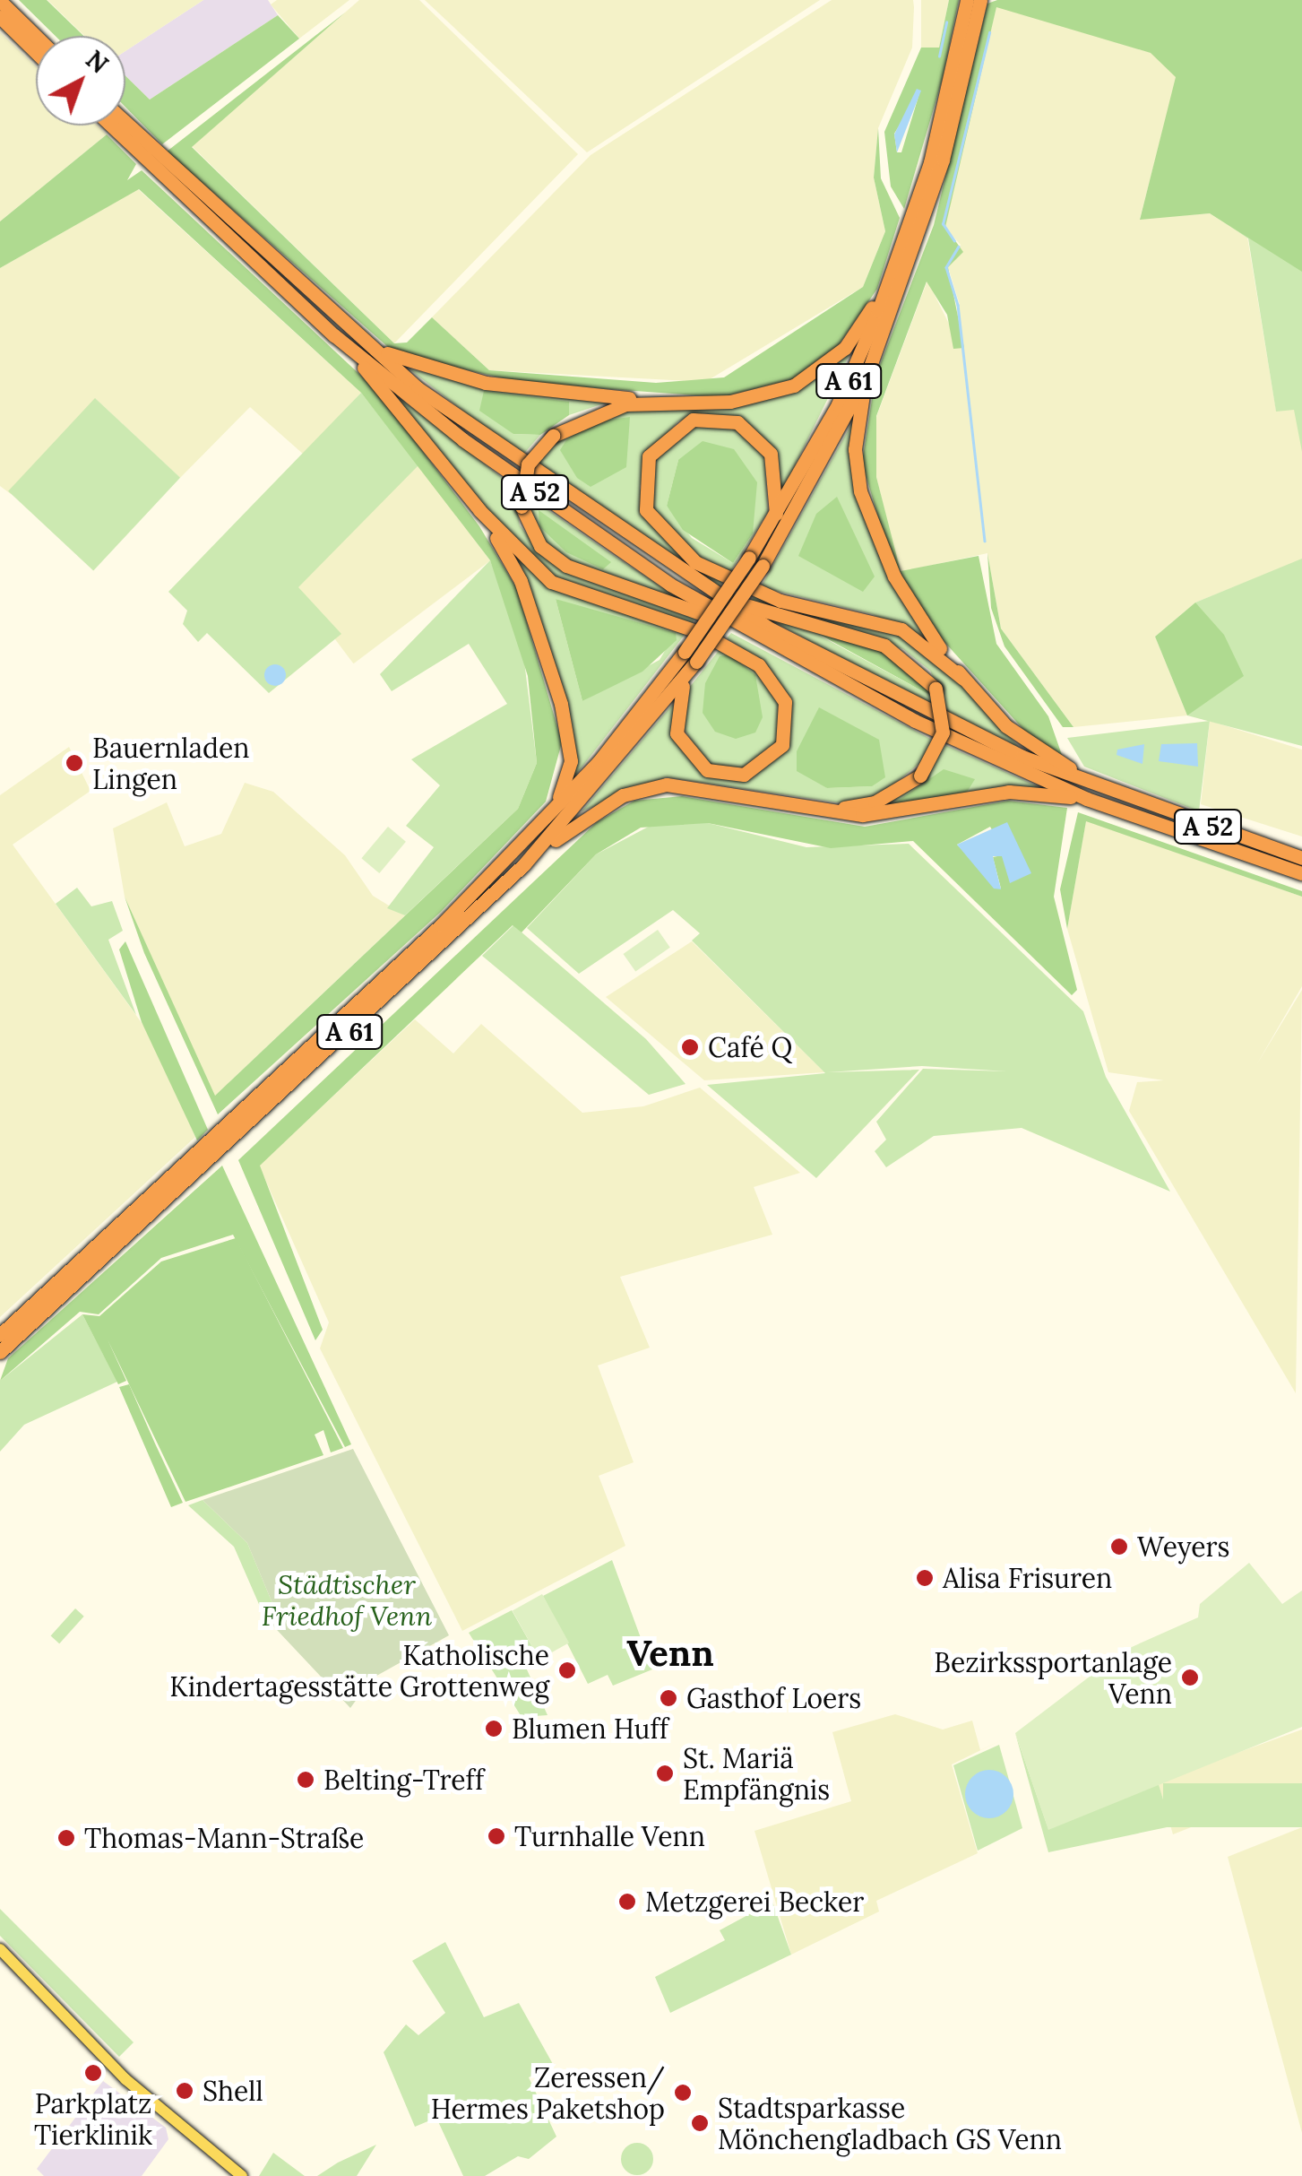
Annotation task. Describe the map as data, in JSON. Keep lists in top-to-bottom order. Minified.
{"streets":{"highway":["A 61","A 52"]},"districts":["Venn"],"parks":["Städtischer Friedhof Venn"],"places":["Bauernladen Lingen","Café Q","Weyers","Alisa Frisuren","Katholische Kindertagesstätte Grottenweg","Bezirkssportanlage Venn","Gasthof Loers","Blumen Huff","St. Mariä Empfängnis","Belting-Treff","Turnhalle Venn","Thomas-Mann-Straße","Metzgerei Becker","Parkplatz Tierklinik","Shell","Zeressen/ Hermes Paketshop","Stadtsparkasse Mönchengladbach GS Venn"],"north":"top right"}
